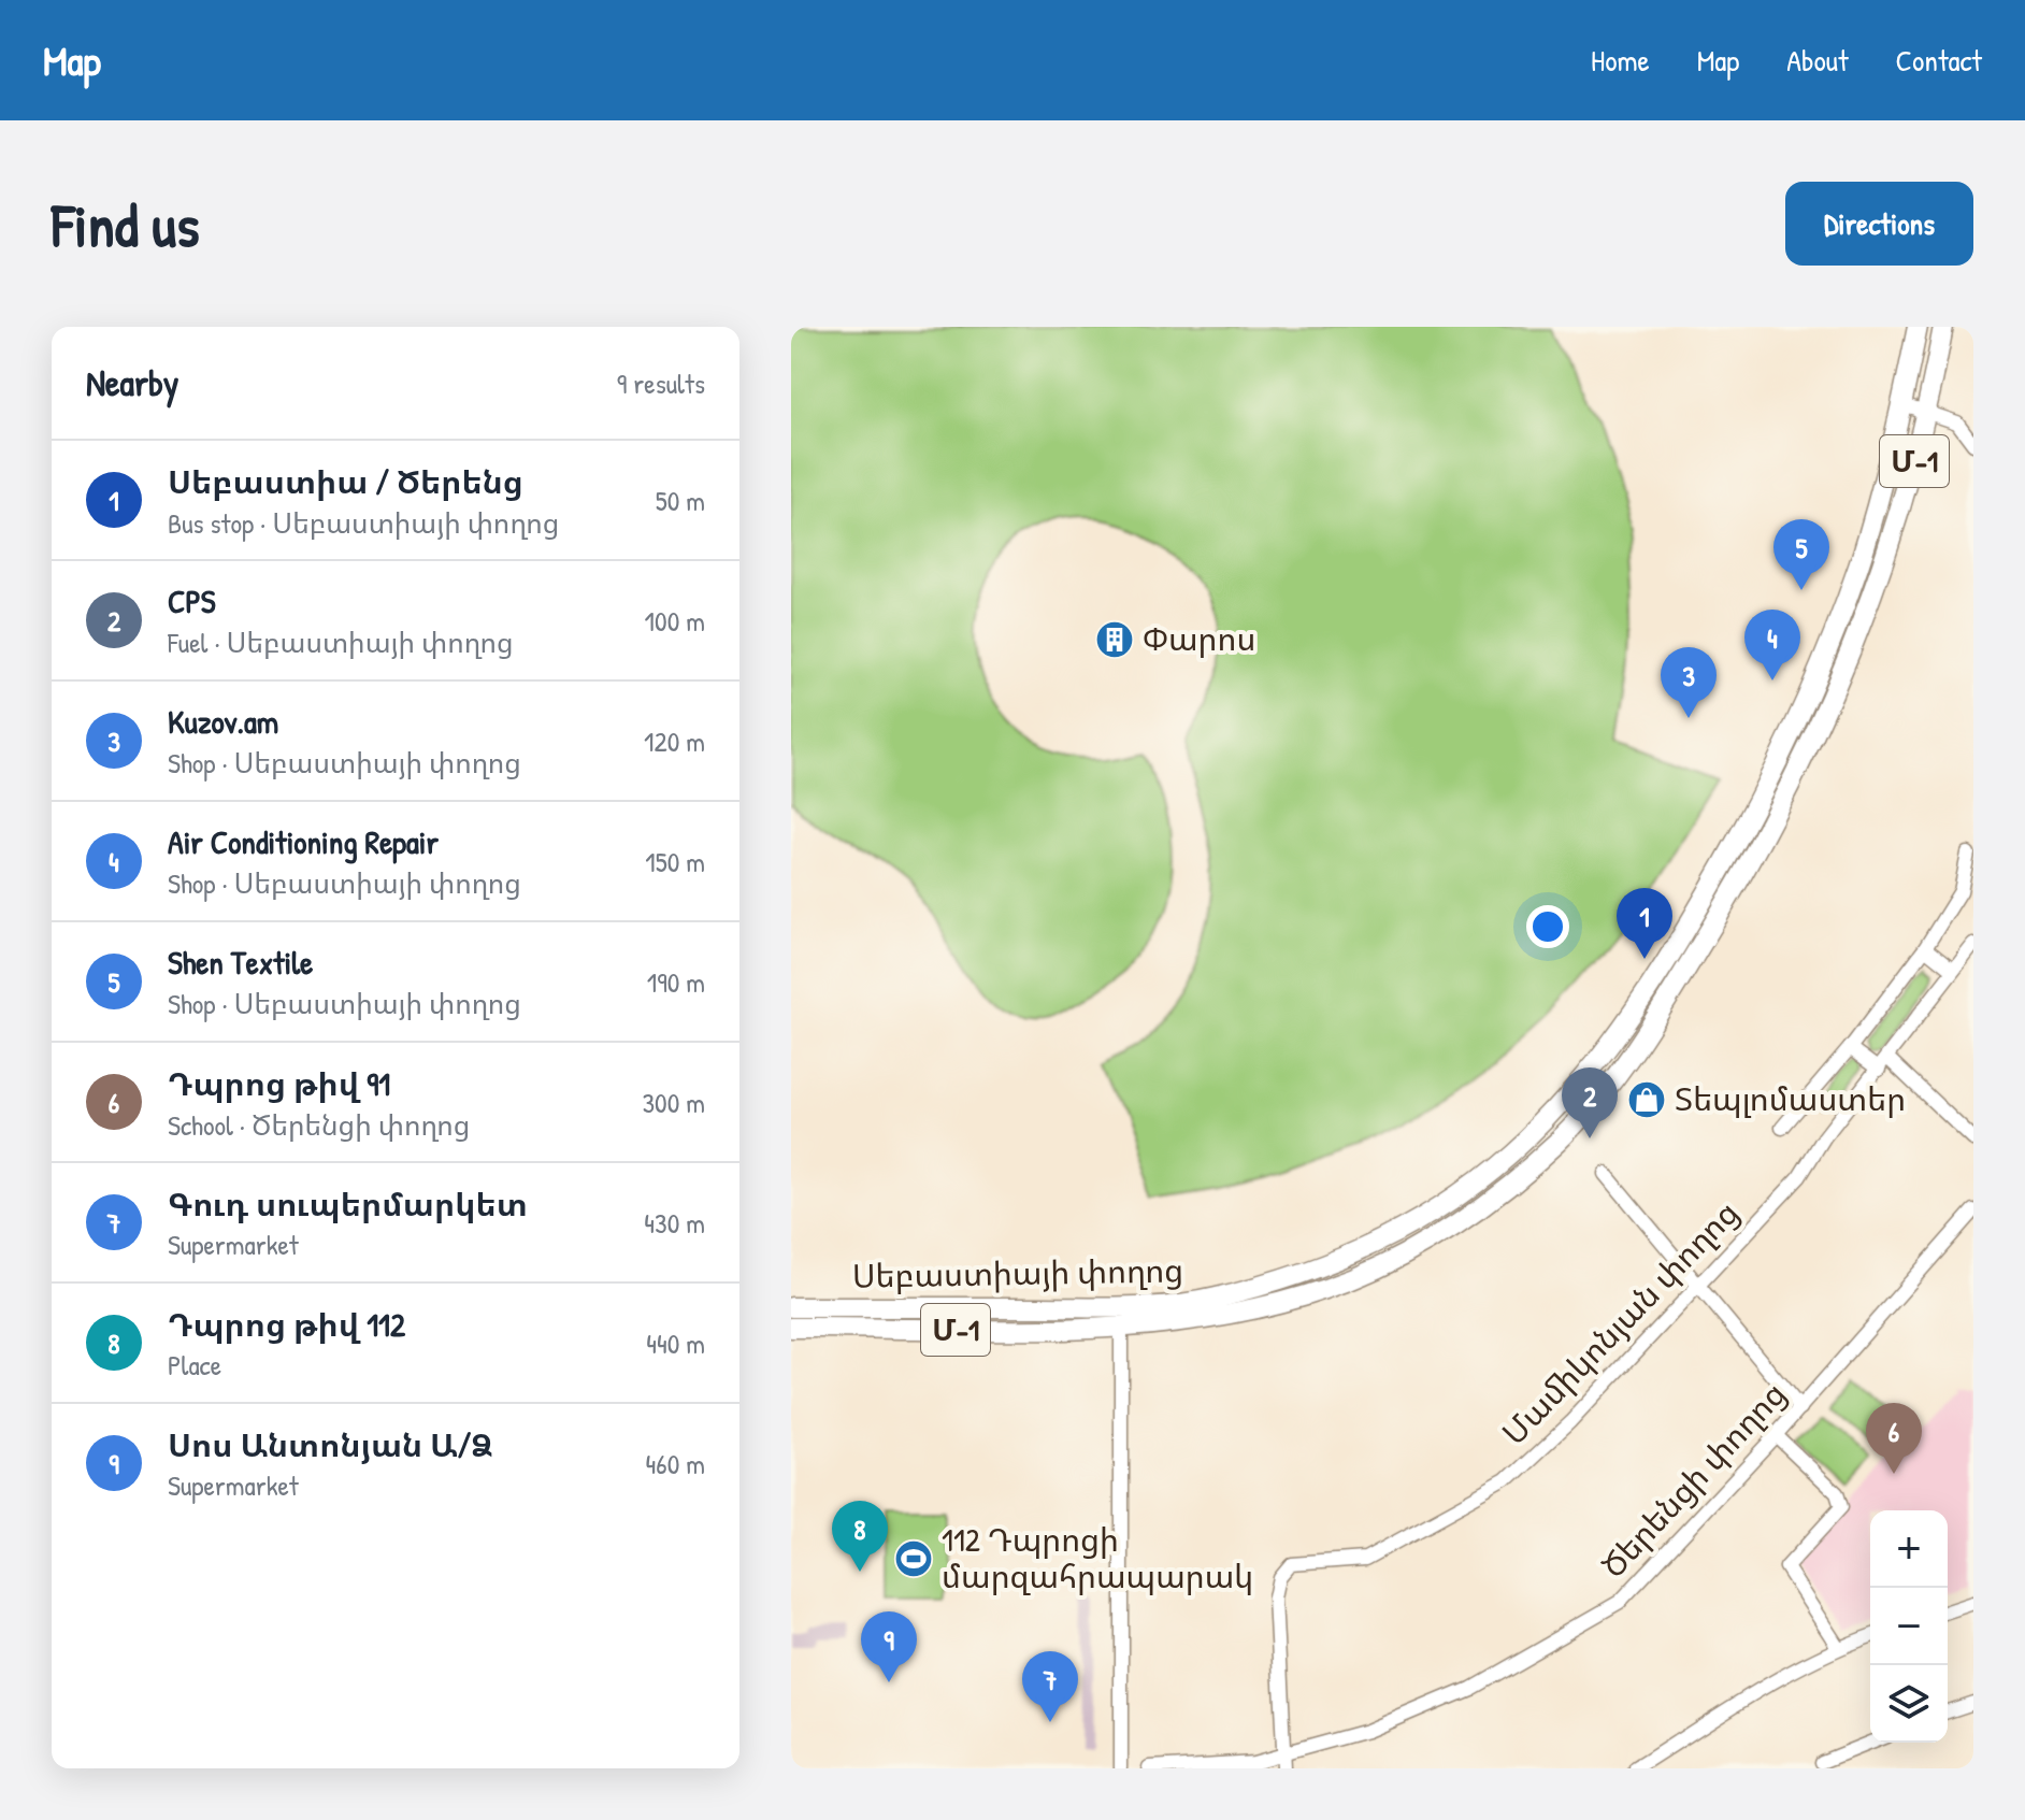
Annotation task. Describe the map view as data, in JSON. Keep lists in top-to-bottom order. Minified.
{"streets":{"main road":["Մ-1","Սեբաստիայի փողոց"],"street":["Մամիկոնյան փողոց","Ծերենցի փողոց"]},"crossings":[["Մամիկոնյան փողոց","Ծերենցի փողոց"]],"places":{"building":["Փարոս"],"shop":["Տեպլոմաստեր"],"sports":["112 Դպրոցի մարզահրապարակ"]},"page":{"header":"Map","nav":["Home","Map","About","Contact"],"buttons":"Directions","title":"Find us","heading":["Nearby","9 results"],"list":[{"mark":"1","name":"Սեբաստիա / Ծերենց","note":"Bus stop · Սեբաստիայի փողոց","value":"50 m"},{"mark":"2","name":"CPS","note":"Fuel · Սեբաստիայի փողոց","value":"100 m"},{"mark":"3","name":"Kuzov.am","note":"Shop · Սեբաստիայի փողոց","value":"120 m"},{"mark":"4","name":"Air Conditioning Repair","note":"Shop · Սեբաստիայի փողոց","value":"150 m"},{"mark":"5","name":"Shen Textile","note":"Shop · Սեբաստիայի փողոց","value":"190 m"},{"mark":"6","name":"Դպրոց թիվ 91","note":"School · Ծերենցի փողոց","value":"300 m"},{"mark":"7","name":"Գուդ սուպերմարկետ","note":"Supermarket","value":"430 m"},{"mark":"8","name":"Դպրոց թիվ 112","note":"Place","value":"440 m"},{"mark":"9","name":"Սոս Անտոնյան Ա/Ձ","note":"Supermarket","value":"460 m"}],"pins":["5","4","3","1","2","6","8","9","7"],"map_buttons":["+","−"]}}
